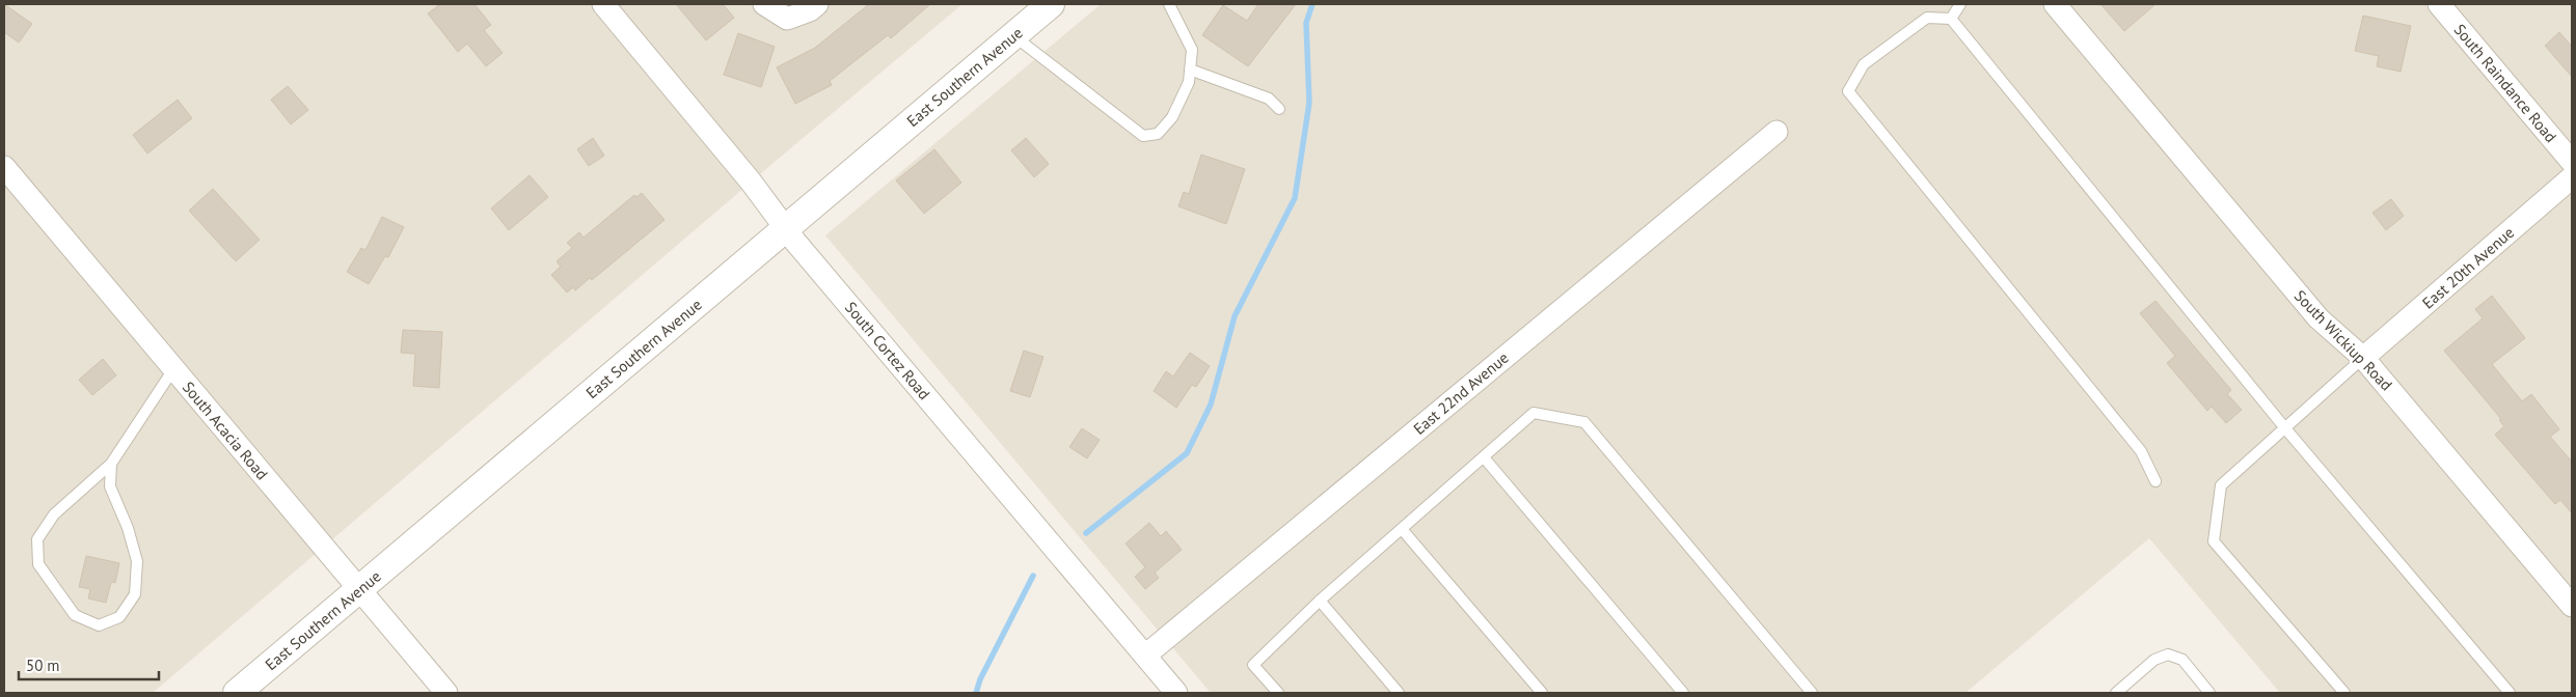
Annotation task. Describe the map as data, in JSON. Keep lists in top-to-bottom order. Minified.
{"streets":{"street":["East Southern Avenue","South Raindance Road","East 20th Avenue","South Wickiup Road","South Cortez Road","East 22nd Avenue","South Acacia Road"]},"crossings":[["East Southern Avenue","South Cortez Road"],["East Southern Avenue","South Acacia Road"],["East 20th Avenue","South Wickiup Road"],["South Cortez Road","East 22nd Avenue"]],"scale_bar":"50 m"}
